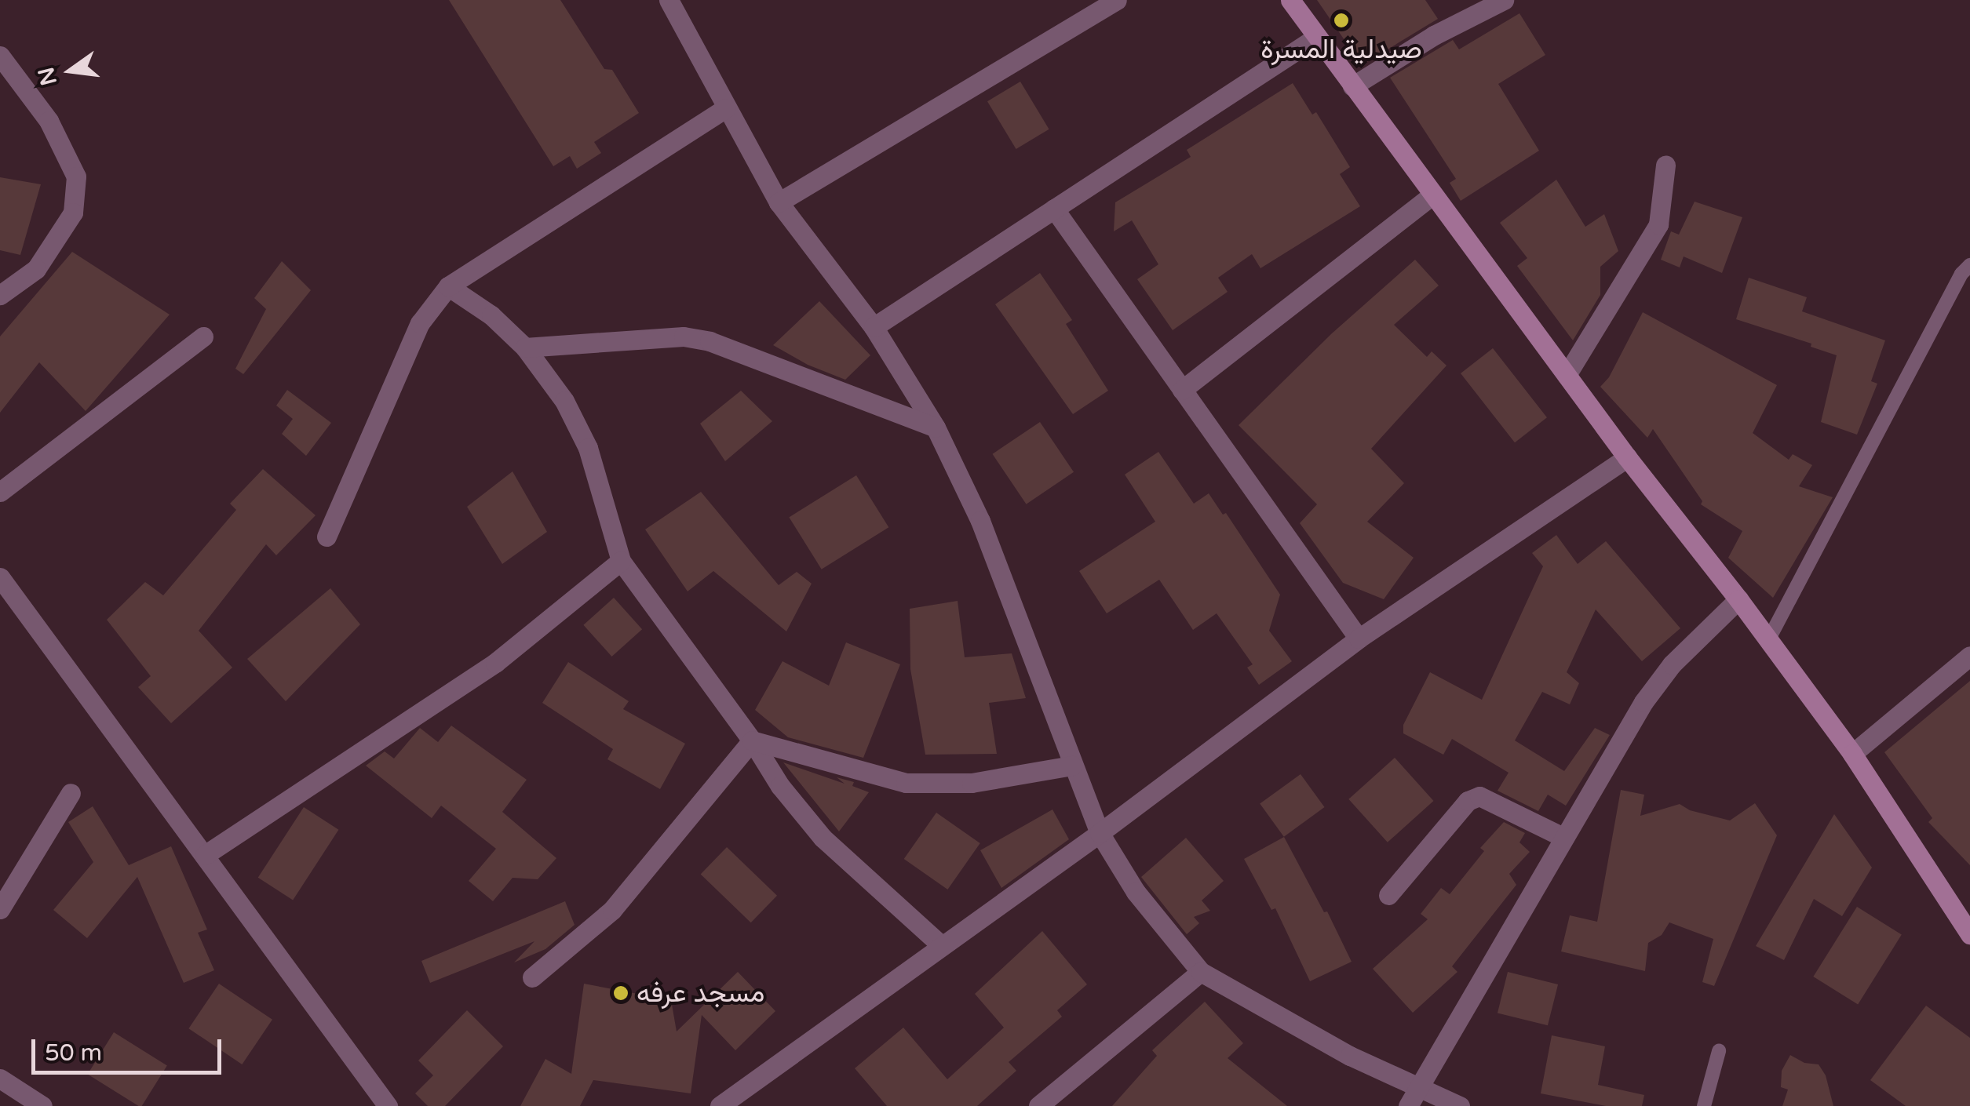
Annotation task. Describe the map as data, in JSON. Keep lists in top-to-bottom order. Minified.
{"places":["صيدلية المسرة","مسجد عرفه"],"scale_bar":"50 m","north":"left"}
